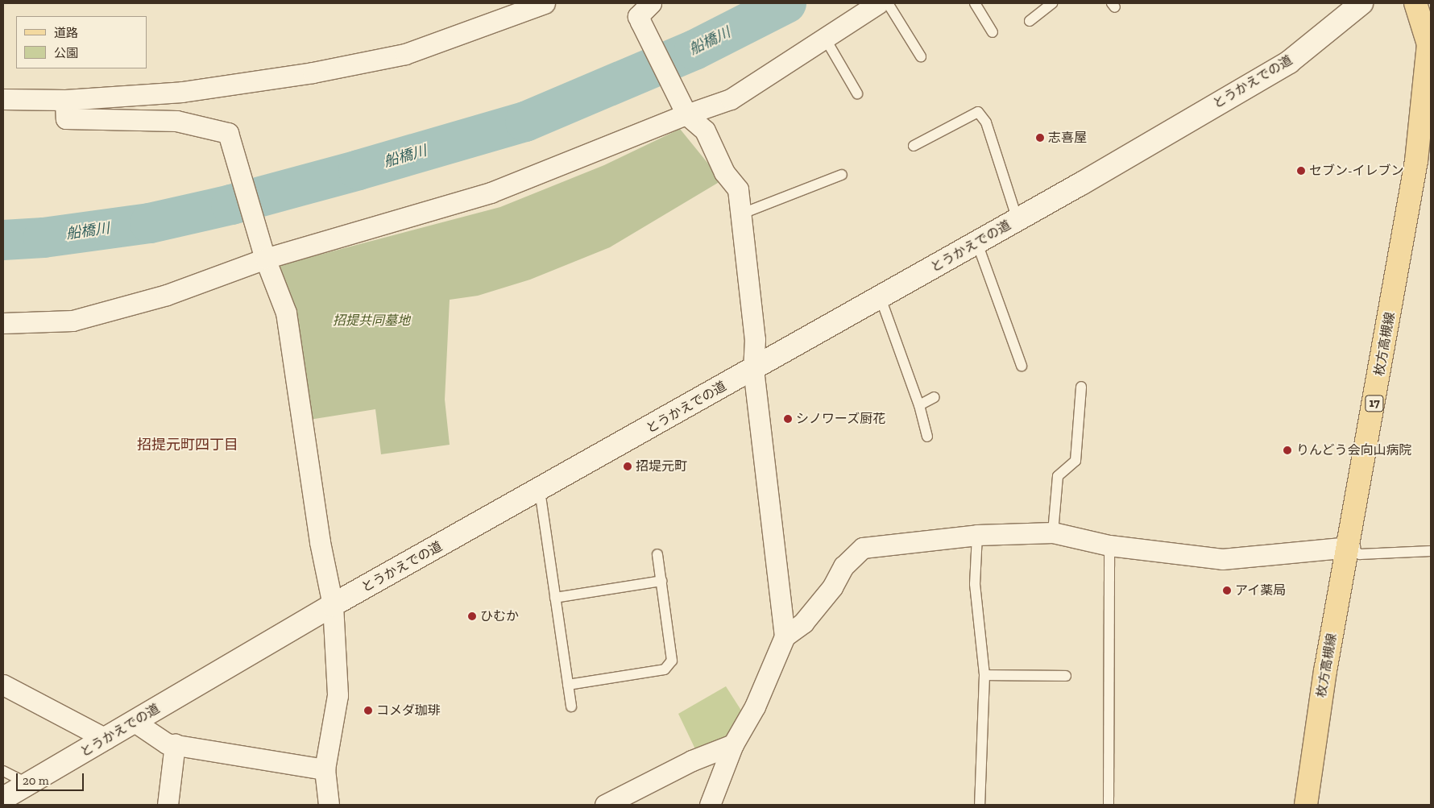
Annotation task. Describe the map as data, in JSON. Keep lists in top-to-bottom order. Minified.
{"streets":{"main road":["枚方高槻線","17"],"street":["とうかえでの道"]},"districts":["招提元町四丁目"],"water":["船橋川"],"parks":["招提共同墓地"],"places":["志喜屋","セブン-イレブン","シノワーズ厨花","りんどう会向山病院","招堤元町","アイ薬局","ひむか","コメダ珈琲"],"legend":["道路","公園"],"scale_bar":"20 m"}
